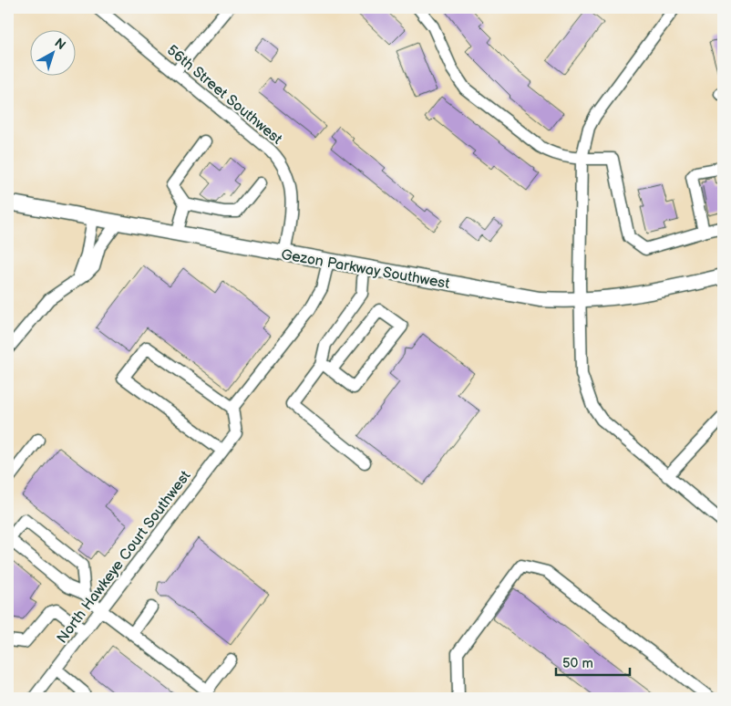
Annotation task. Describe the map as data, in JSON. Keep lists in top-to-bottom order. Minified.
{"streets":{"main road":["Gezon Parkway Southwest"],"street":["56th Street Southwest","North Hawkeye Court Southwest"]},"crossings":[["56th Street Southwest","Gezon Parkway Southwest"]],"scale_bar":"50 m","north":"top right"}
